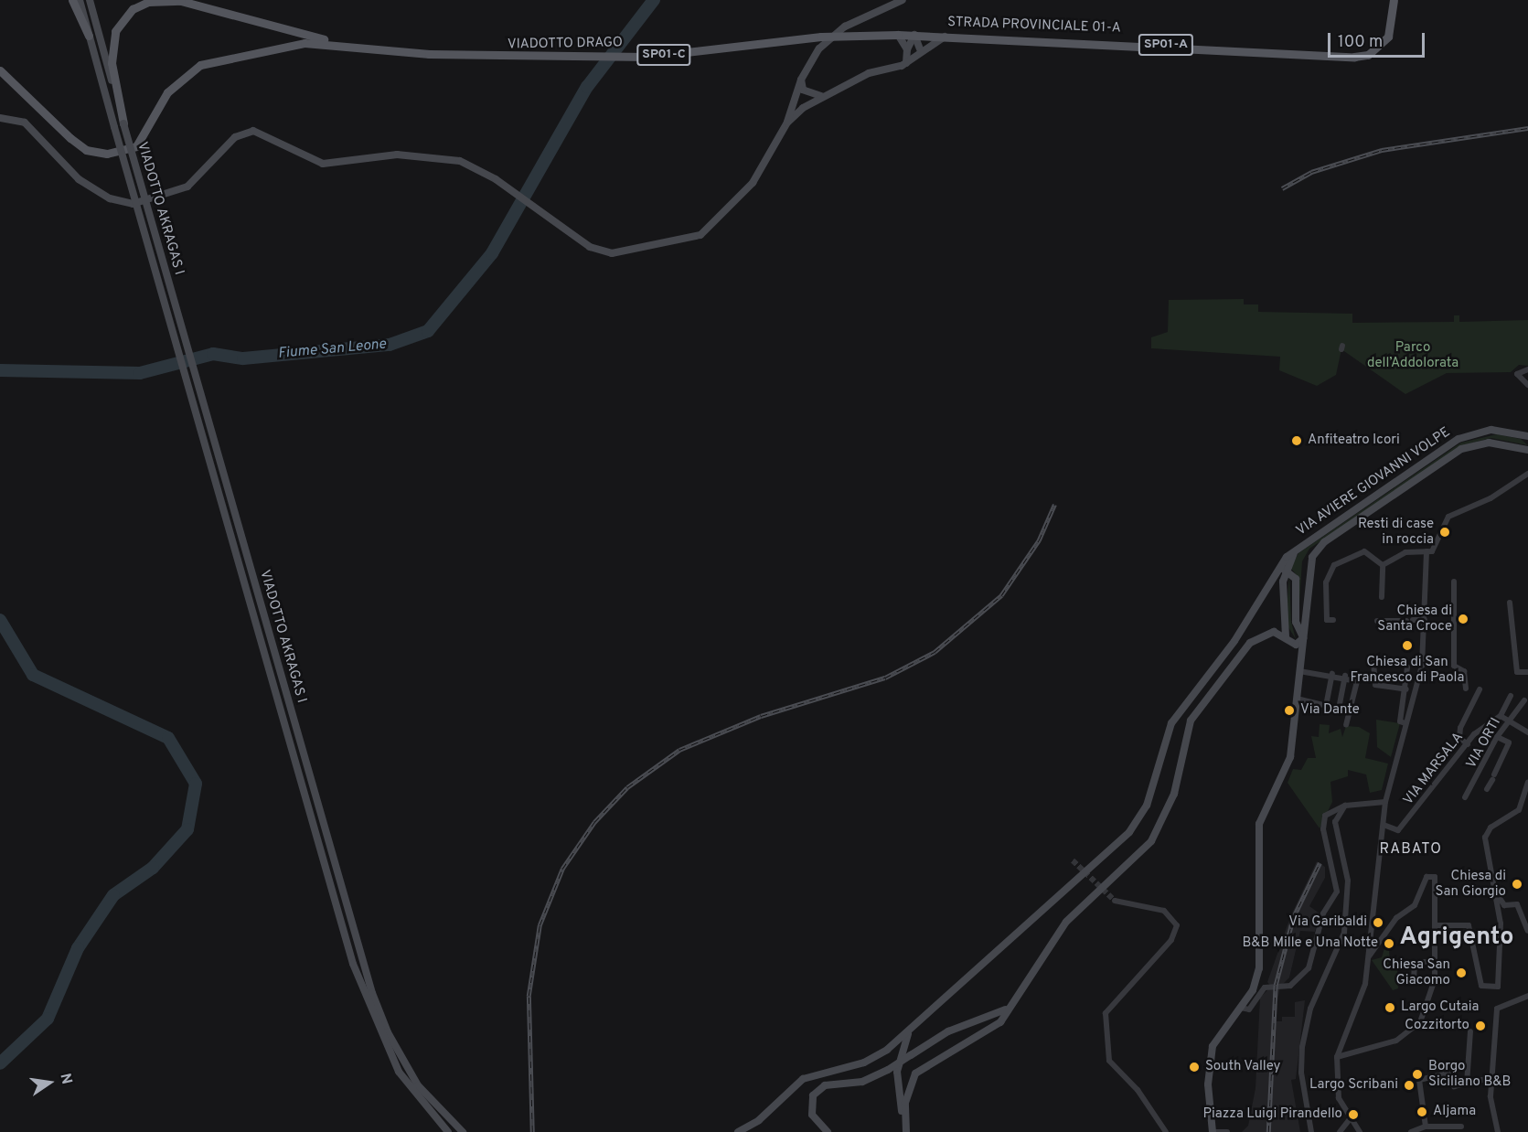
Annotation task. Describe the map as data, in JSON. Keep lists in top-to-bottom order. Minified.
{"streets":{"main road":["STRADA PROVINCIALE 01-A","VIADOTTO DRAGO","SP01-A","SP01-C","VIADOTTO AKRAGAS I","VIA AVIERE GIOVANNI VOLPE"],"street":["VIA ORTI","VIA MARSALA"]},"crossings":[["STRADA PROVINCIALE 01-A","VIADOTTO DRAGO"]],"districts":["RABATO","Agrigento"],"water":["Fiume San Leone"],"parks":["Parco dell’Addolorata"],"places":["Anfiteatro Icori","Resti di case in roccia","Chiesa di Santa Croce","Chiesa di San Francesco di Paola","Via Dante","Chiesa di San Giorgio","Via Garibaldi","B&B Mille e Una Notte","Chiesa San Giacomo","Largo Cutaia","Cozzitorto","South Valley","Borgo Siciliano B&B","Largo Scribani","Aljama","Piazza Luigi Pirandello"],"scale_bar":"100 m","north":"right"}
